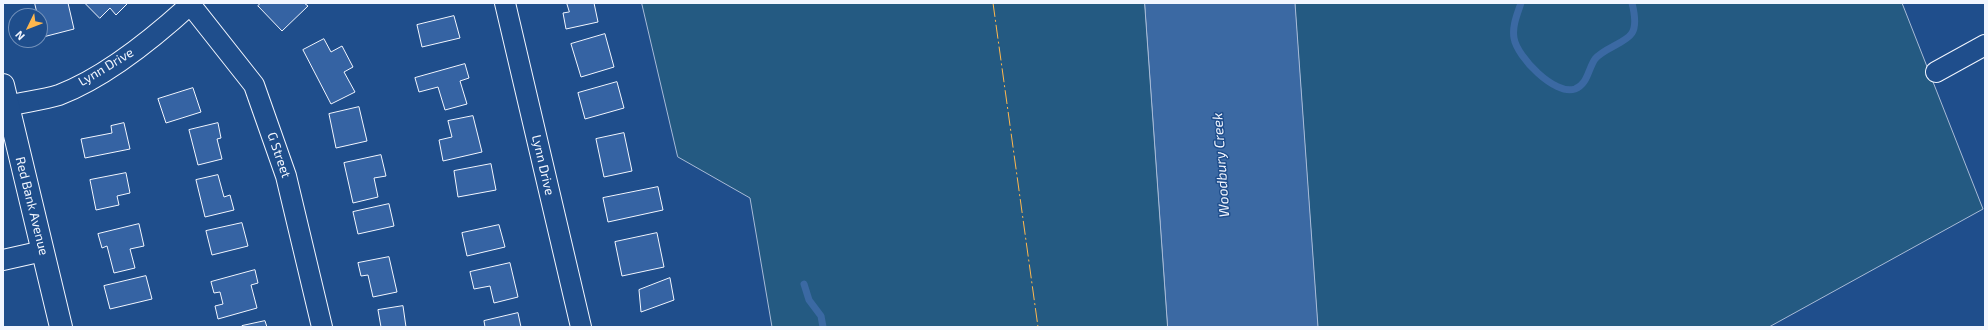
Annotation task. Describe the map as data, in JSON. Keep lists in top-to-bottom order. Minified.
{"streets":{"street":["Lynn Drive","G Street","Red Bank Avenue"]},"crossings":[["Lynn Drive","G Street"],["Lynn Drive","Red Bank Avenue"]],"water":["Woodbury Creek"],"north":"bottom left"}
